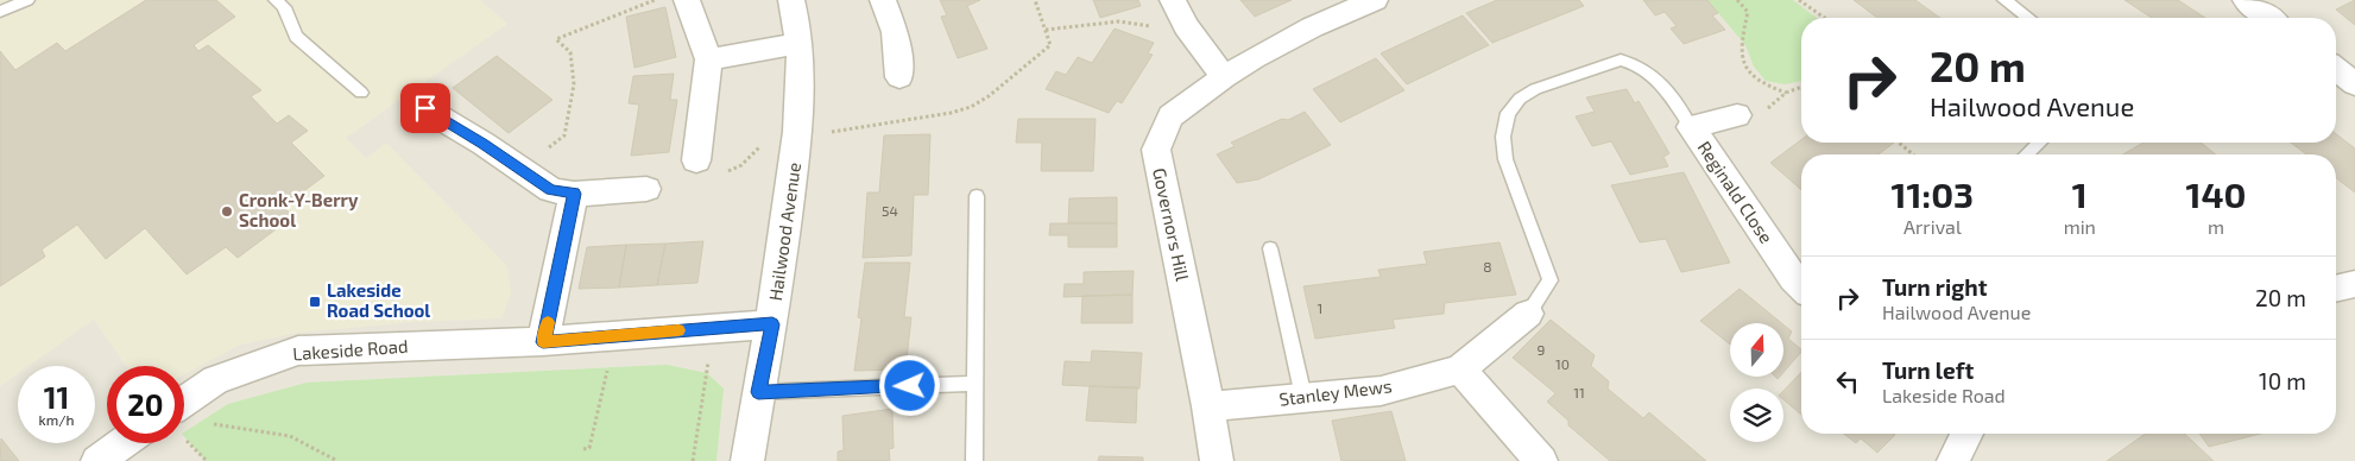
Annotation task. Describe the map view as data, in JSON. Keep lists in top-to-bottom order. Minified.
{"streets":{"street":["Reginald Close","Governors Hill","Hailwood Avenue","Lakeside Road","Stanley Mews"]},"crossings":[["Governors Hill","Stanley Mews"],["Hailwood Avenue","Lakeside Road"]],"places":{"other":["Cronk-Y-Berry School"],"transit":["Lakeside Road School"]},"house_numbers":["54","8","1","9","10","11"],"north":"top","page":{"turn":["20 m","Hailwood Avenue"],"eta":["11:03","Arrival","1","min","140","m"],"list":[{"name":"Turn right","note":"Hailwood Avenue","value":"20 m"},{"name":"Turn left","note":"Lakeside Road","value":"10 m"}],"speed":"11 km/h","limit":"20"}}
